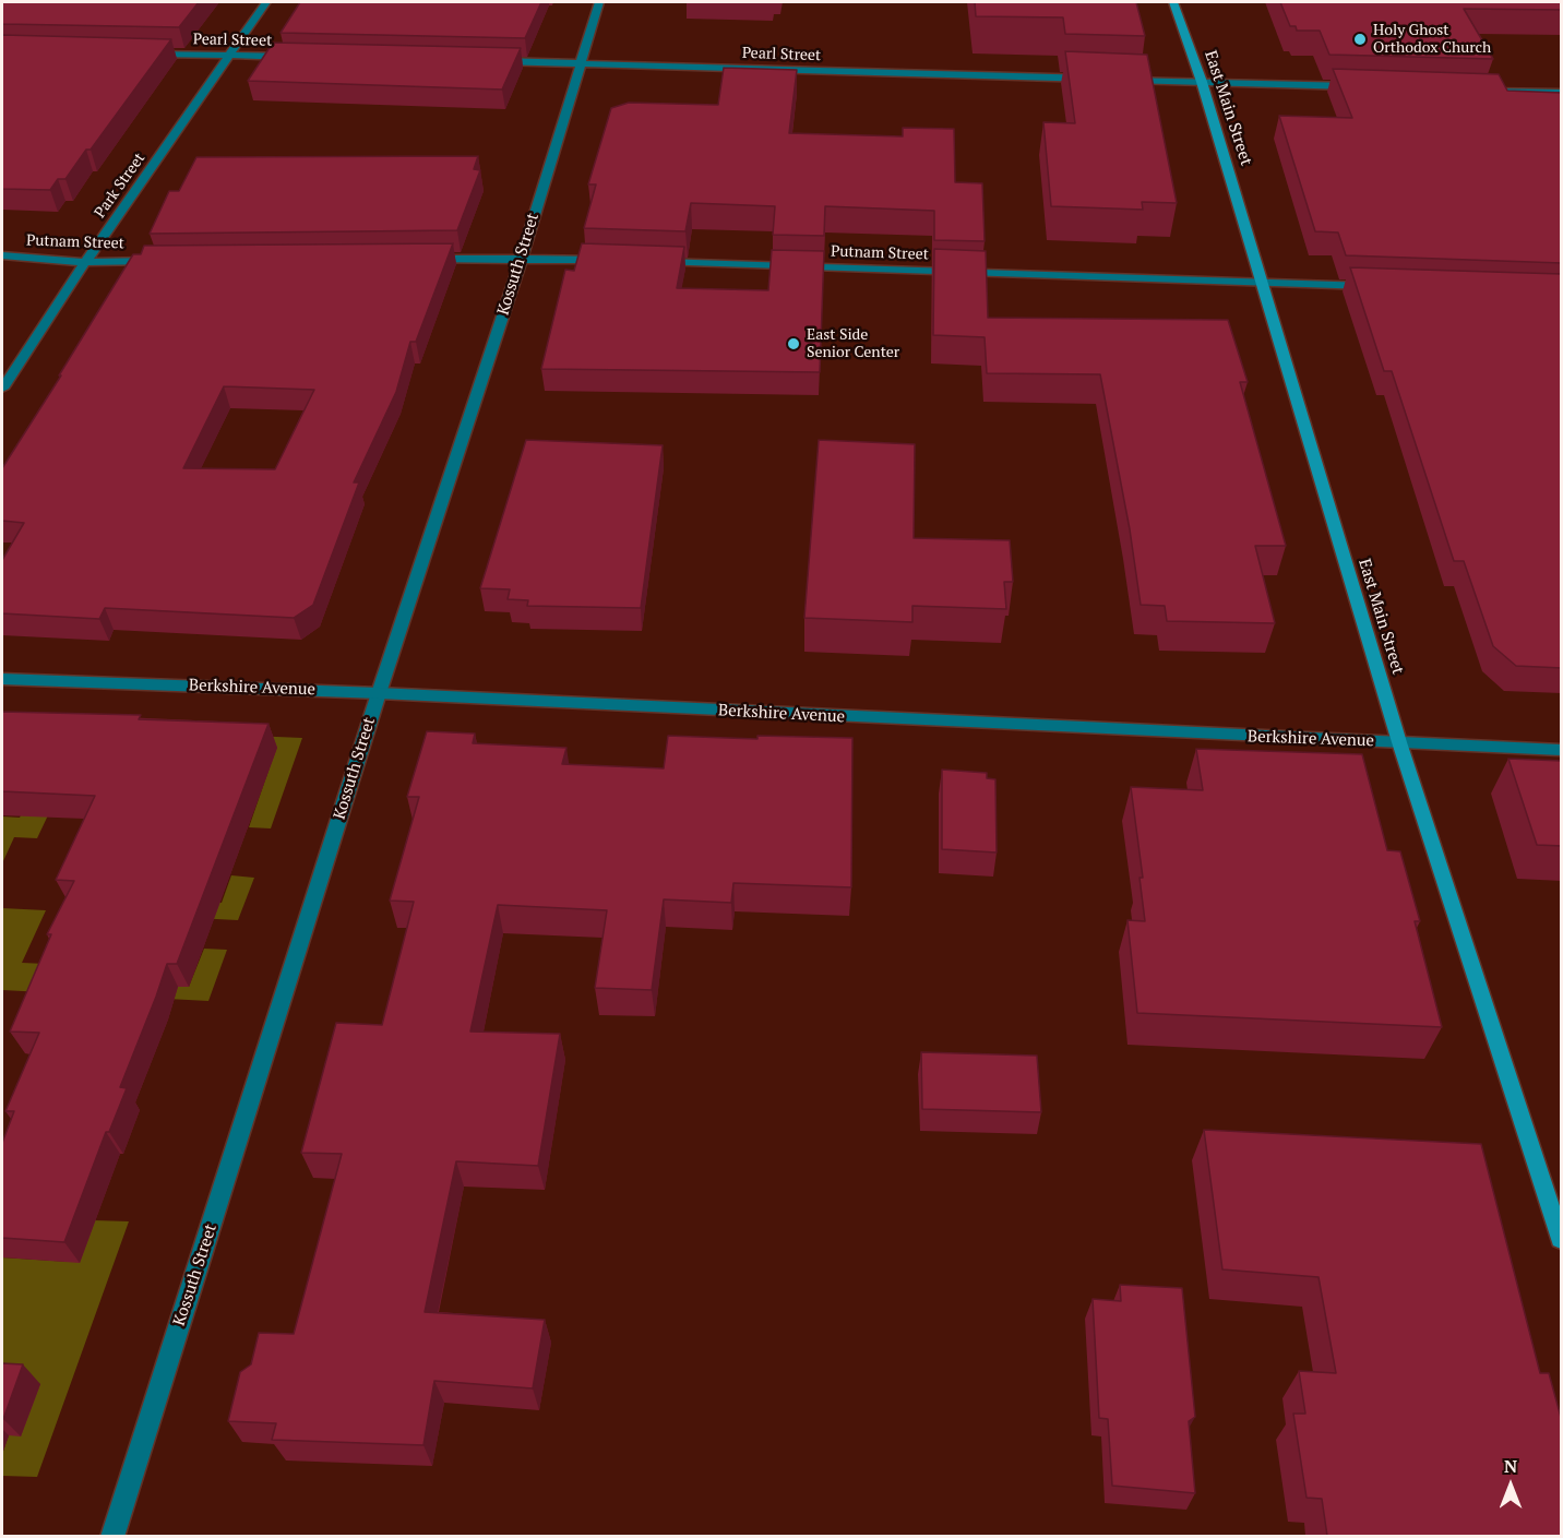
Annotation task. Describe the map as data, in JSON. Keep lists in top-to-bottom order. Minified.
{"streets":{"main road":["East Main Street"],"street":["Pearl Street","Park Street","Putnam Street","Kossuth Street","Berkshire Avenue"]},"crossings":[["Pearl Street","Park Street"],["Pearl Street","Kossuth Street"],["East Main Street","Putnam Street"],["East Main Street","Berkshire Avenue"],["Park Street","Putnam Street"],["Kossuth Street","Berkshire Avenue"]],"places":["Holy Ghost Orthodox Church","East Side Senior Center"],"north":"top"}
